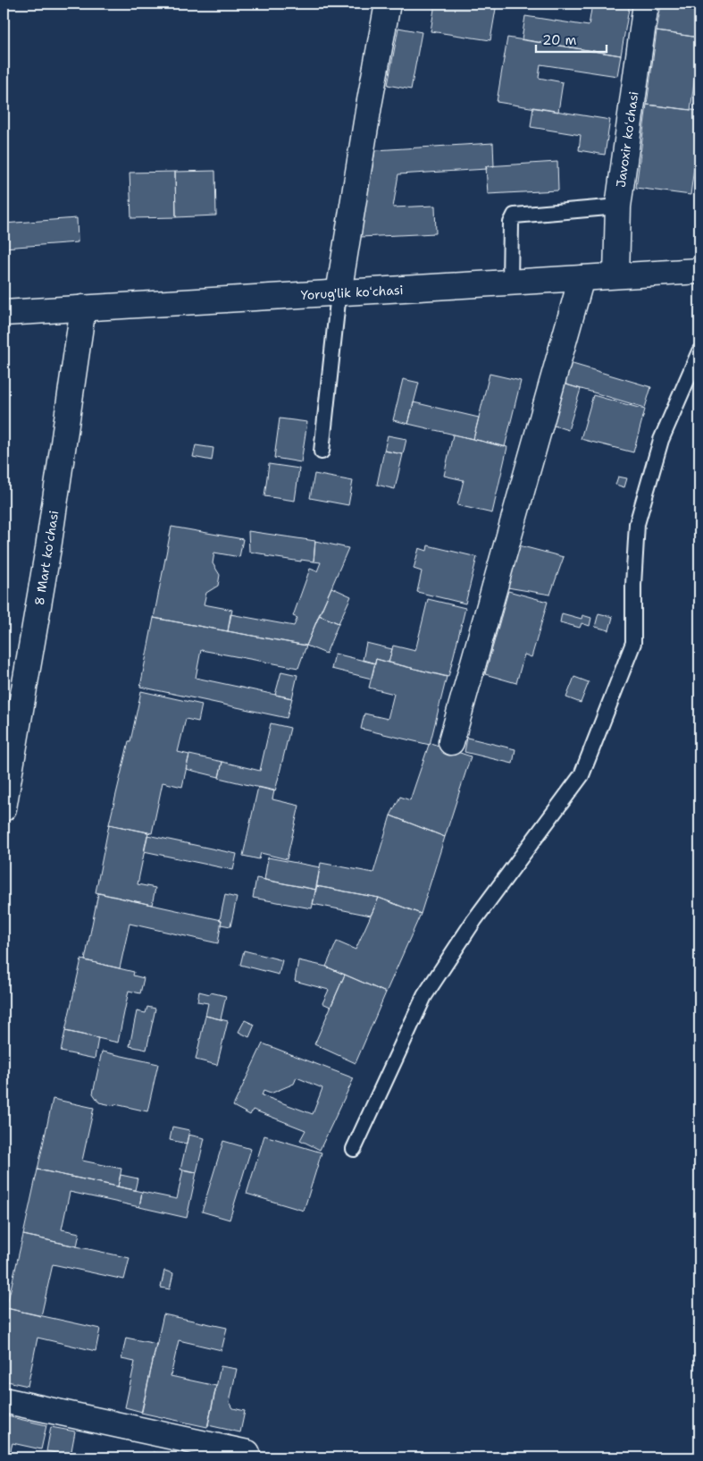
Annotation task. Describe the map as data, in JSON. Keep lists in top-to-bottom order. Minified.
{"streets":{"street":["Javoxir koʻchasi","Yorug'lik koʻchasi","8 Mart koʻchasi"]},"crossings":[["Javoxir koʻchasi","Yorug'lik koʻchasi"],["Yorug'lik koʻchasi","8 Mart koʻchasi"]],"scale_bar":"20 m"}
